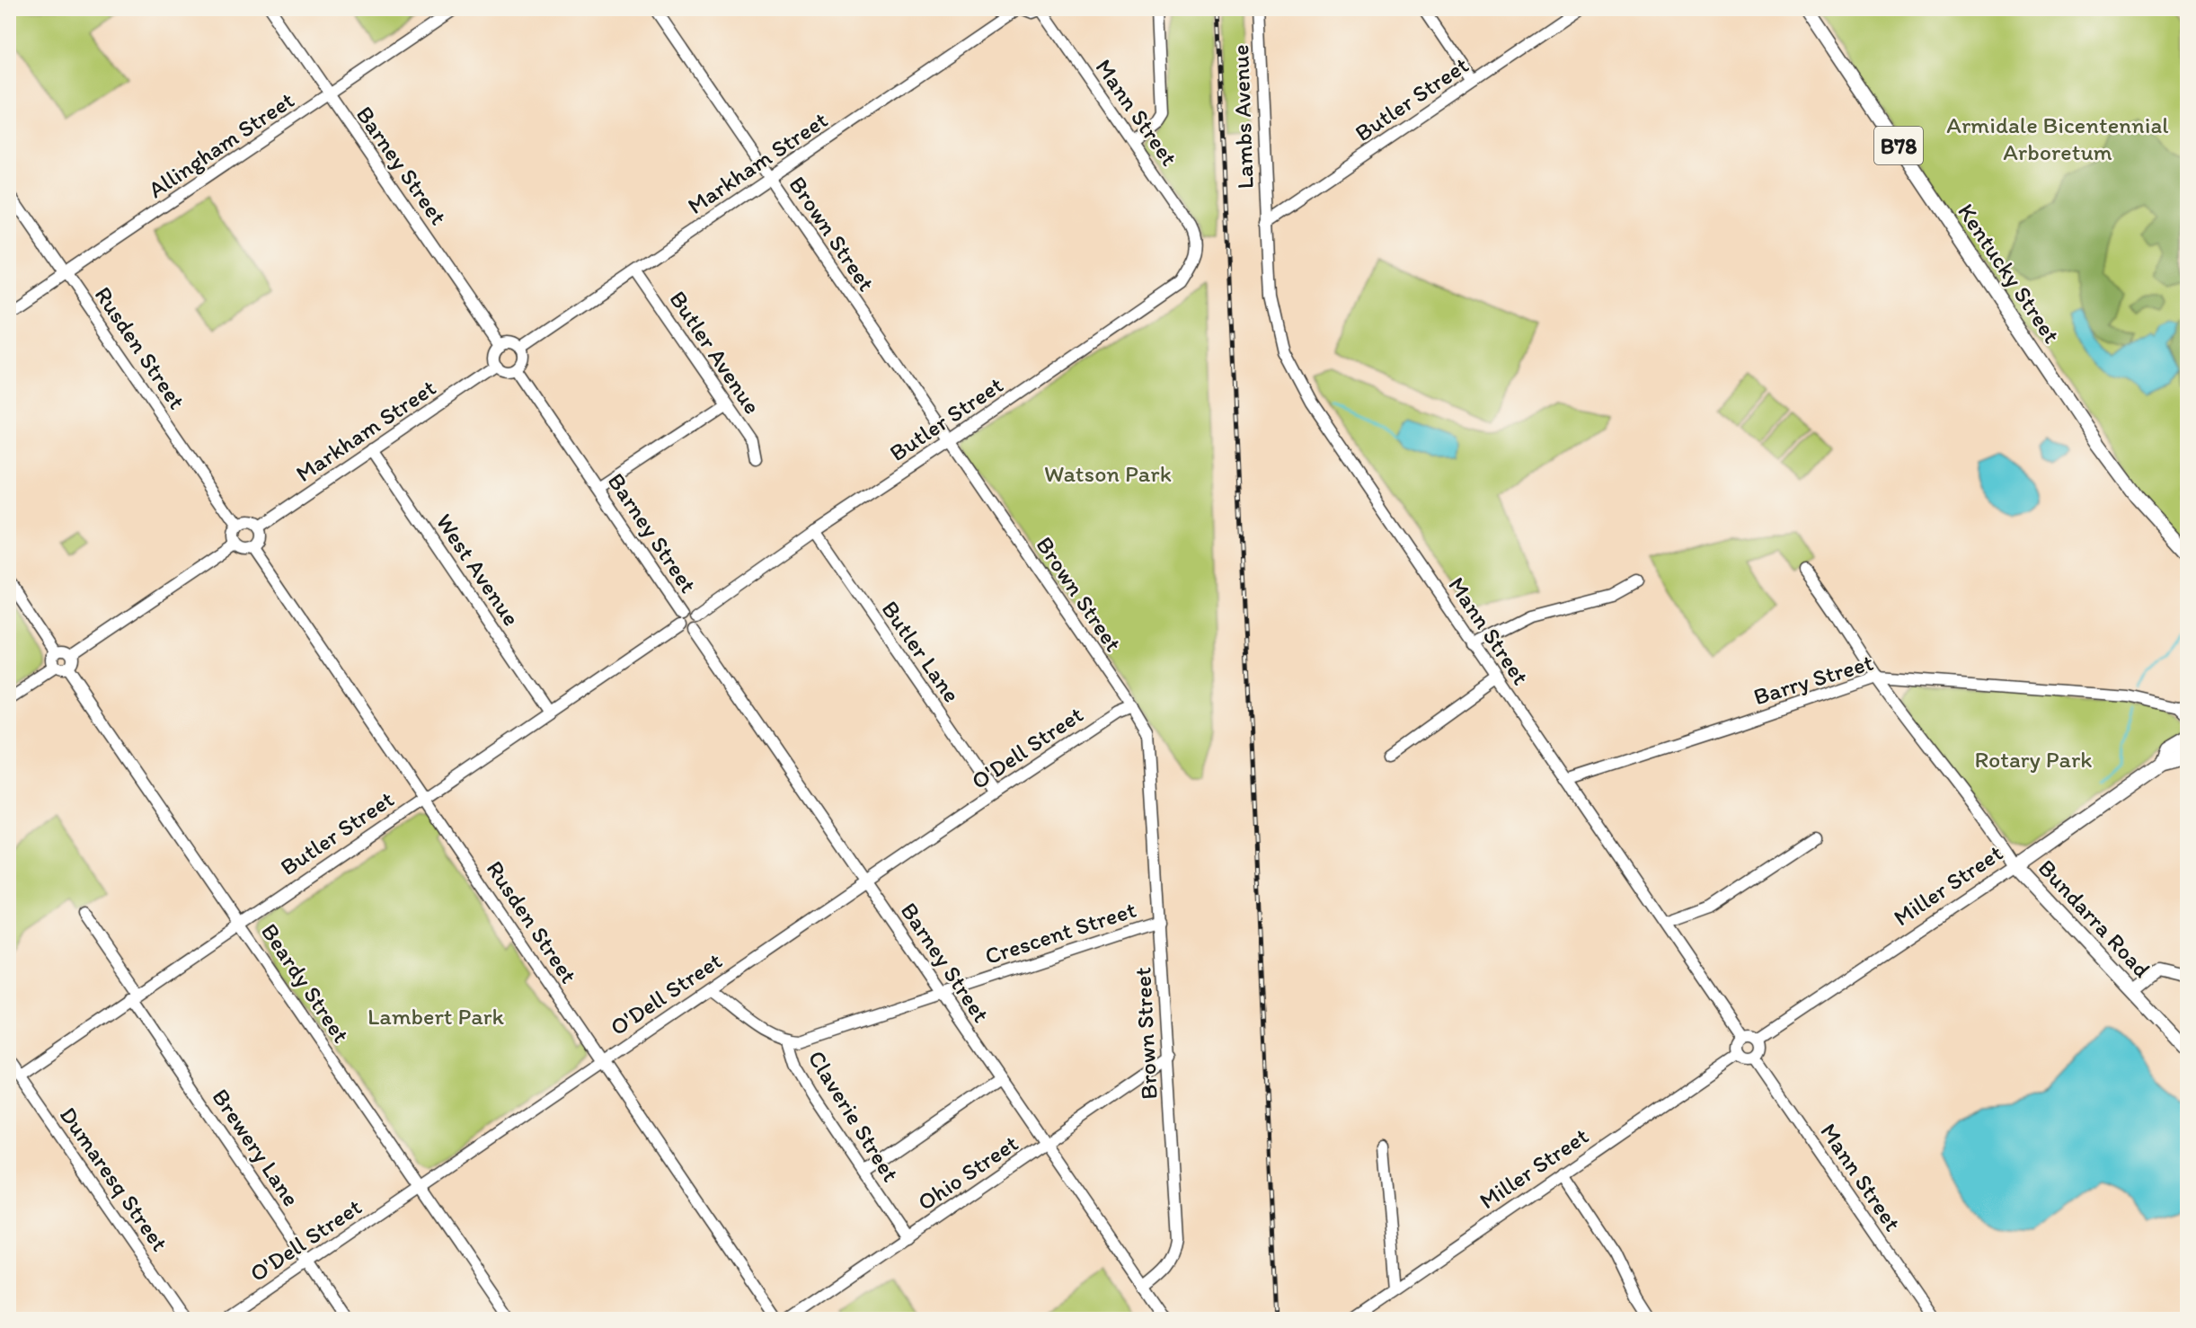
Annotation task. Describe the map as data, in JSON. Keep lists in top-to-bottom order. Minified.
{"streets":{"main road":["B78","Kentucky Street","Miller Street","Bundarra Road"],"street":["Butler Street","Mann Street","Lambs Avenue","Allingham Street","Markham Street","Barney Street","Brown Street","Rusden Street","Butler Avenue","West Avenue","Butler Lane","Barry Street","O'Dell Street","Crescent Street","Beardy Street","Claverie Street","Brewery Lane","Ohio Street","Dumaresq Street"]},"crossings":[["Butler Street","Mann Street"],["Butler Street","Lambs Avenue"],["Butler Street","Barney Street"],["Butler Street","Brown Street"],["Butler Street","Rusden Street"],["Butler Street","West Avenue"],["Butler Street","Butler Lane"],["Butler Street","Beardy Street"],["Butler Street","Brewery Lane"],["Butler Street","Dumaresq Street"],["Mann Street","Lambs Avenue"],["Mann Street","Barry Street"],["Mann Street","Miller Street"],["Allingham Street","Barney Street"],["Allingham Street","Rusden Street"],["Markham Street","Barney Street"],["Markham Street","Brown Street"],["Markham Street","Rusden Street"],["Markham Street","Butler Avenue"],["Markham Street","West Avenue"],["Barney Street","Brown Street"],["Barney Street","O'Dell Street"],["Barney Street","Crescent Street"],["Barney Street","Ohio Street"],["Brown Street","O'Dell Street"],["Brown Street","Crescent Street"],["Brown Street","Ohio Street"],["Rusden Street","O'Dell Street"],["Butler Lane","O'Dell Street"],["O'Dell Street","Beardy Street"],["O'Dell Street","Brewery Lane"],["Miller Street","Bundarra Road"],["Crescent Street","Claverie Street"],["Claverie Street","Ohio Street"]],"parks":["Armidale Bicentennial Arboretum","Watson Park","Rotary Park","Lambert Park"]}
